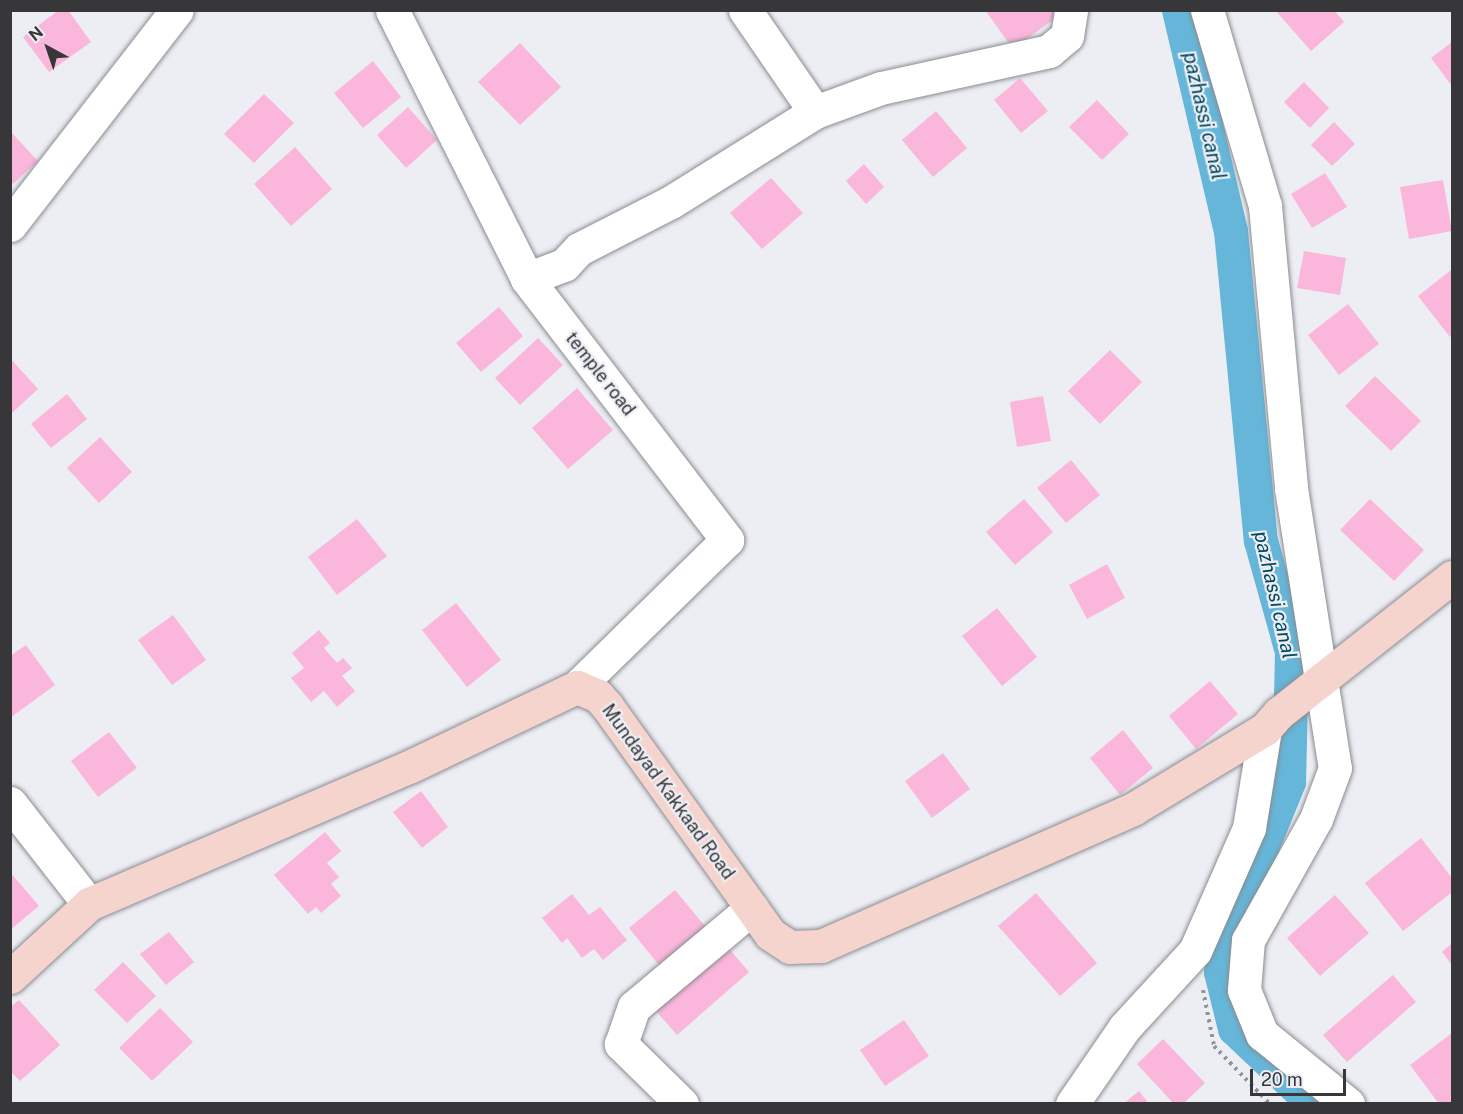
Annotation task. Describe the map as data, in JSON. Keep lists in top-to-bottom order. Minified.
{"streets":{"main road":["Mundayad Kakkaad Road"],"street":["temple road"]},"crossings":[["temple road","Mundayad Kakkaad Road"]],"water":["pazhassi canal"],"scale_bar":"20 m","north":"top left"}
